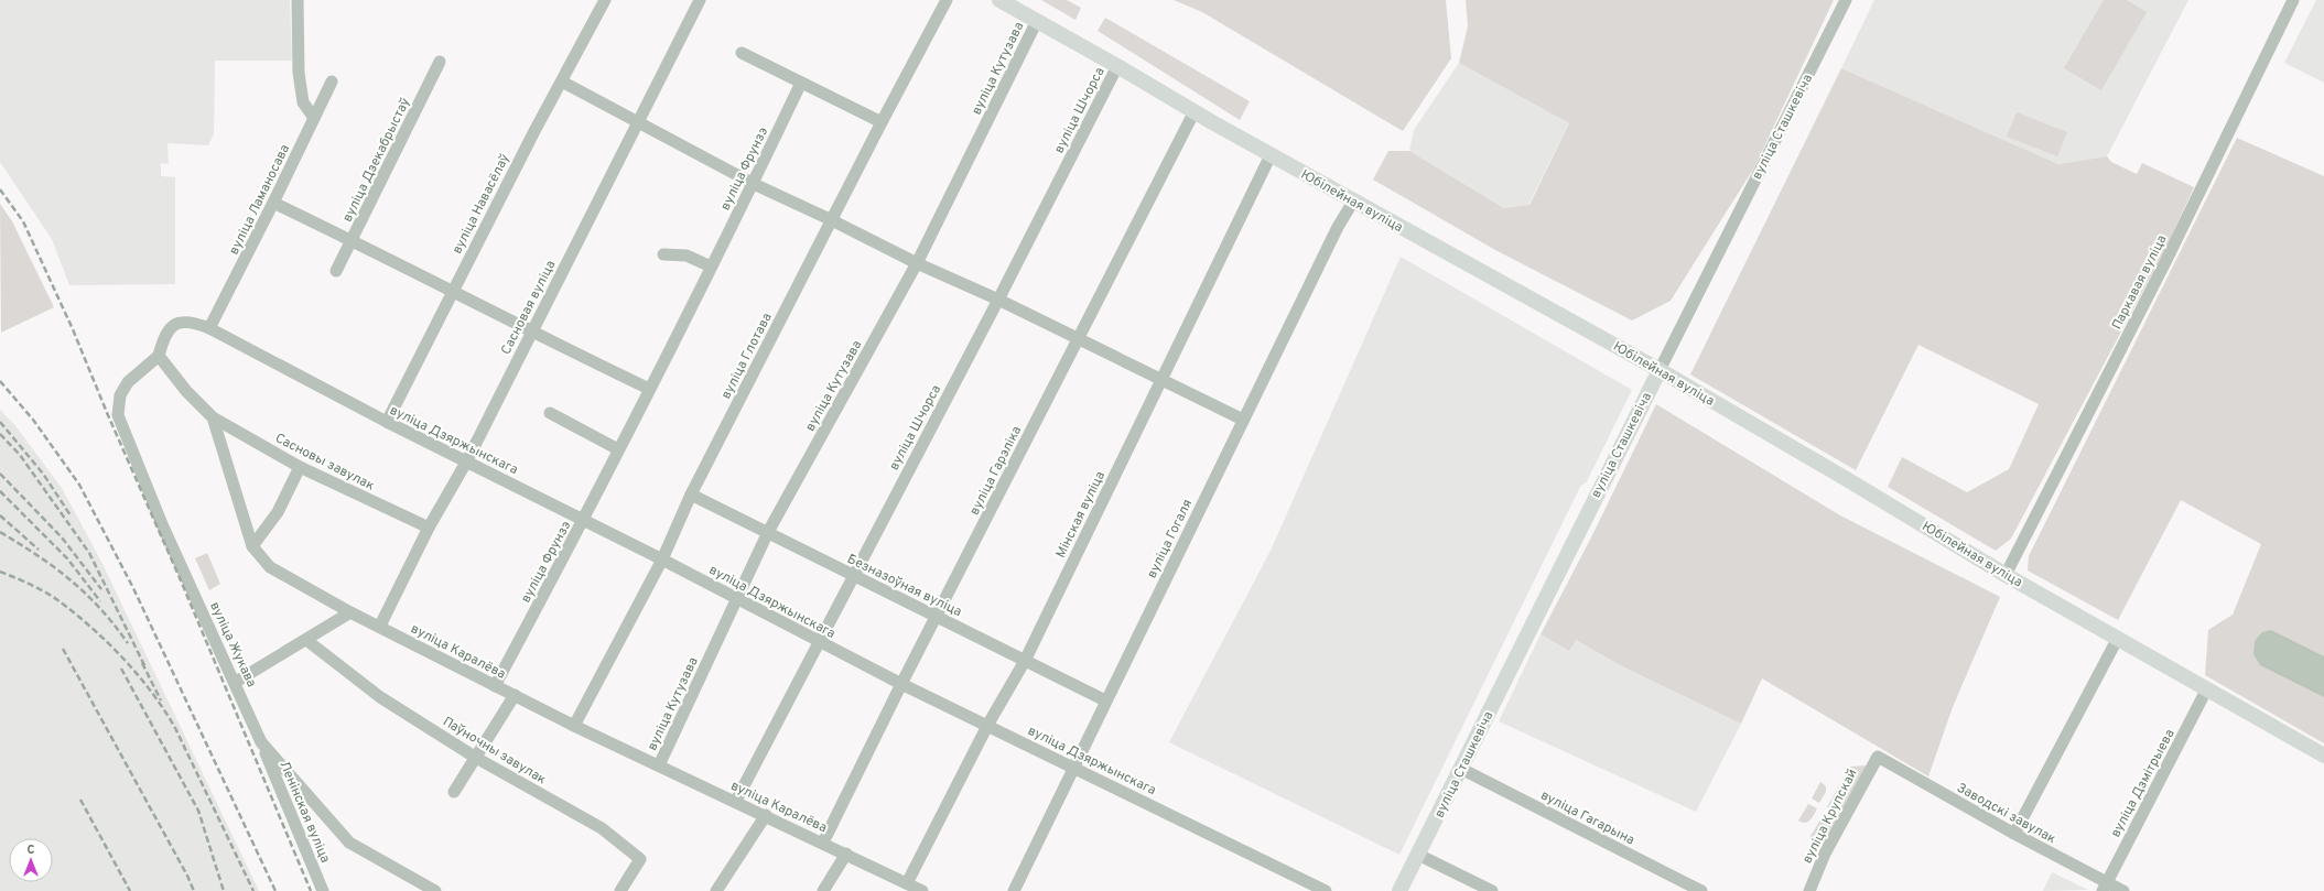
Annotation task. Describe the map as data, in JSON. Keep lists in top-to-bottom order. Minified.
{"streets":{"main road":["вуліца Сташкевіча","Юбілейная вуліца"],"street":["вуліца Кутузава","вуліца Шчорса","вуліца Дзекабрыстаў","вуліца Фрунзэ","вуліца Ламаносава","вуліца Навасёлаў","Паркавая вуліца","Сасновая вуліца","вуліца Глотава","вуліца Дзяржынскага","Сасновы завулак","вуліца Гарэліка","Мінская вуліца","вуліца Гогаля","Безназоўная вуліца","вуліца Жукава","вуліца Каралёва","Паўночны завулак","вуліца Дзмітрыева","Ленінская вуліца","Заводскі завулак","вуліца Крупскай","вуліца Гагарына"]},"crossings":[["вуліца Кутузава","Юбілейная вуліца"],["вуліца Кутузава","вуліца Дзяржынскага"],["вуліца Кутузава","Безназоўная вуліца"],["вуліца Кутузава","вуліца Каралёва"],["вуліца Шчорса","Юбілейная вуліца"],["вуліца Шчорса","вуліца Дзяржынскага"],["вуліца Шчорса","Безназоўная вуліца"],["вуліца Шчорса","вуліца Каралёва"],["вуліца Сташкевіча","Юбілейная вуліца"],["вуліца Сташкевіча","вуліца Гагарына"],["вуліца Фрунзэ","вуліца Дзяржынскага"],["вуліца Фрунзэ","вуліца Каралёва"],["вуліца Ламаносава","вуліца Дзяржынскага"],["Юбілейная вуліца","Паркавая вуліца"],["Юбілейная вуліца","вуліца Гарэліка"],["Юбілейная вуліца","Мінская вуліца"],["Юбілейная вуліца","вуліца Гогаля"],["Юбілейная вуліца","вуліца Дзмітрыева"],["вуліца Навасёлаў","вуліца Дзяржынскага"],["Сасновая вуліца","вуліца Дзяржынскага"],["Сасновая вуліца","Сасновы завулак"],["Сасновая вуліца","вуліца Каралёва"],["вуліца Глотава","вуліца Дзяржынскага"],["вуліца Глотава","Безназоўная вуліца"],["вуліца Глотава","вуліца Каралёва"],["вуліца Дзяржынскага","вуліца Гарэліка"],["вуліца Дзяржынскага","Мінская вуліца"],["вуліца Дзяржынскага","вуліца Гогаля"],["Сасновы завулак","вуліца Каралёва"],["вуліца Гарэліка","Безназоўная вуліца"],["вуліца Гарэліка","вуліца Каралёва"],["Мінская вуліца","Безназоўная вуліца"],["Мінская вуліца","вуліца Каралёва"],["вуліца Гогаля","Безназоўная вуліца"],["вуліца Жукава","вуліца Каралёва"],["вуліца Жукава","Ленінская вуліца"],["вуліца Дзмітрыева","Заводскі завулак"],["Заводскі завулак","вуліца Крупскай"]],"north":"top"}
